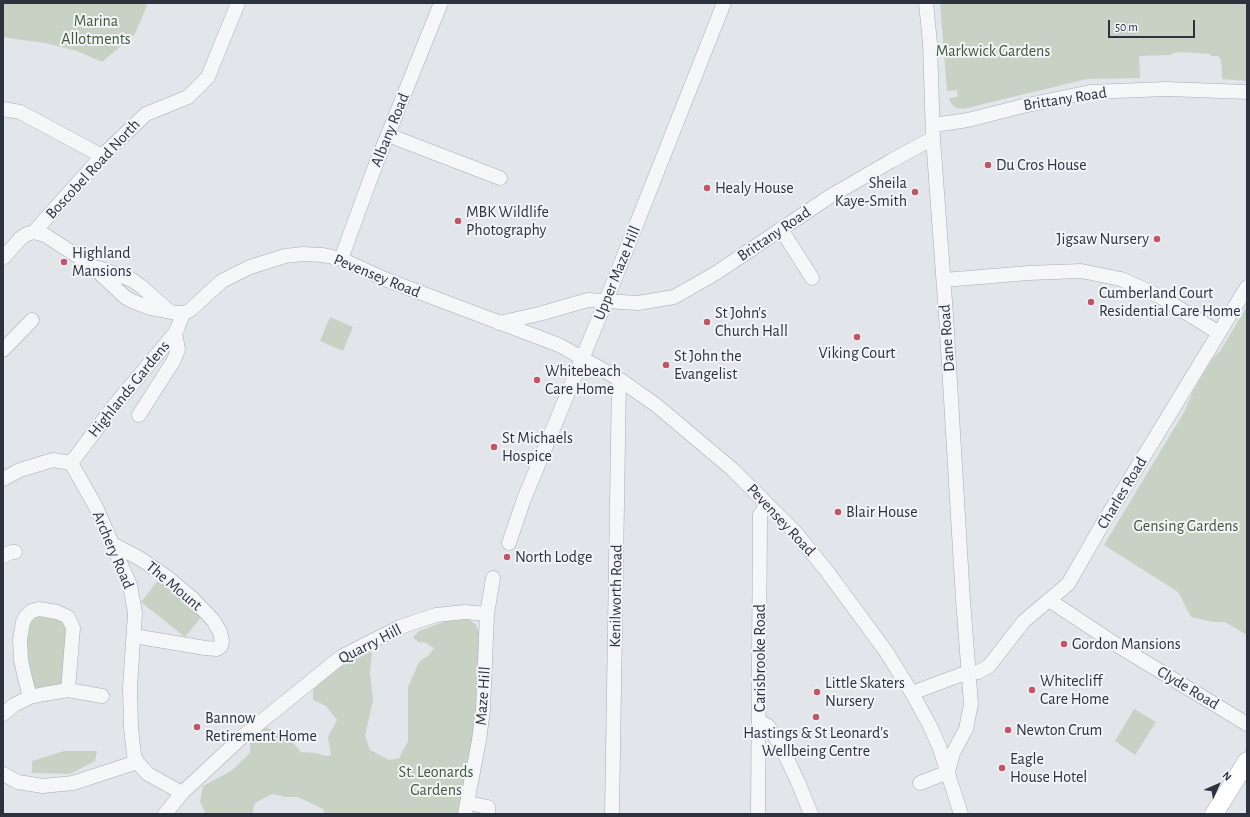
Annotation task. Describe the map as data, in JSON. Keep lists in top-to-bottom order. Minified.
{"streets":{"street":["Brittany Road","Albany Road","Boscobel Road North","Upper Maze Hill","Pevensey Road","Dane Road","Highlands Gardens","Charles Road","Archery Road","The Mount","Kenilworth Road","Quarry Hill","Carisbrooke Road","Clyde Road","Maze Hill"]},"crossings":[["Brittany Road","Upper Maze Hill"],["Brittany Road","Dane Road"],["Albany Road","Pevensey Road"],["Upper Maze Hill","Pevensey Road"],["Pevensey Road","Highlands Gardens"],["Pevensey Road","Charles Road"],["Pevensey Road","Kenilworth Road"],["Pevensey Road","Carisbrooke Road"],["Dane Road","Charles Road"],["Highlands Gardens","Archery Road"],["Charles Road","Clyde Road"],["Archery Road","The Mount"],["Quarry Hill","Maze Hill"]],"parks":["Marina Allotments","Markwick Gardens","Gensing Gardens","St. Leonards Gardens"],"places":["Du Cros House","Healy House","Sheila Kaye-Smith","MBK Wildlife Photography","Jigsaw Nursery","Highland Mansions","Cumberland Court Residential Care Home","St John's Church Hall","Viking Court","St John the Evangelist","Whitebeach Care Home","St Michaels Hospice","Blair House","North Lodge","Gordon Mansions","Whitecliff Care Home","Little Skaters Nursery","Hastings & St Leonard's Wellbeing Centre","Bannow Retirement Home","Newton Crum","Eagle House Hotel"],"scale_bar":"50 m","north":"top right"}
